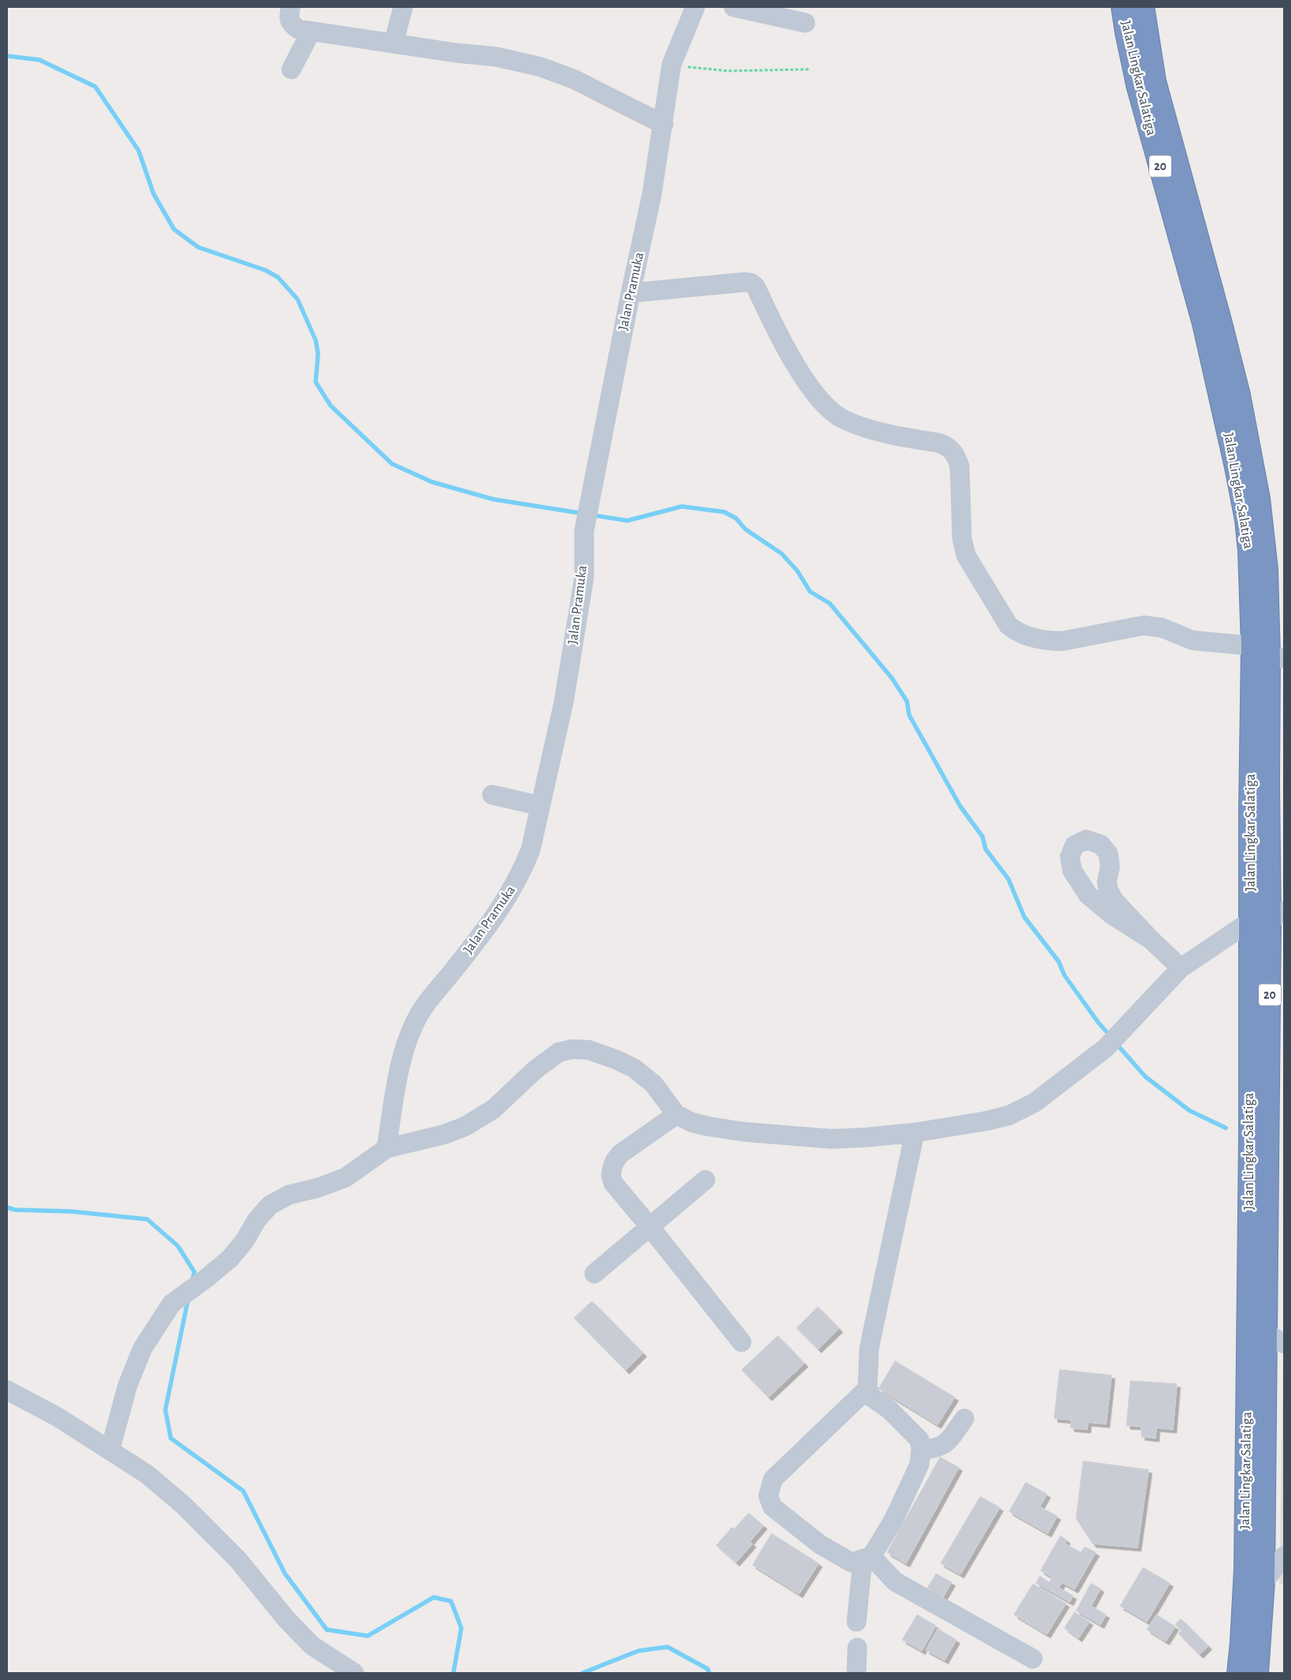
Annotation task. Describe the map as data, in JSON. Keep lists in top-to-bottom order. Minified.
{"streets":{"highway":["Jalan Lingkar Salatiga","20"],"street":["Jalan Pramuka"]}}
